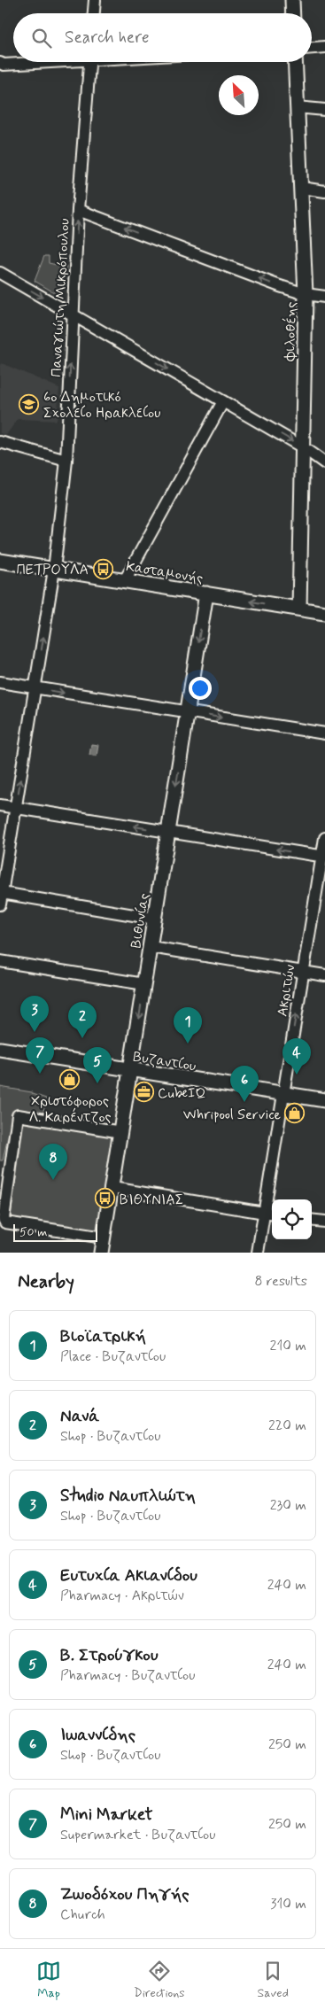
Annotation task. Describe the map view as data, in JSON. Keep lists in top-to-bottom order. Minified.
{"streets":{"street":["Παναγιώτη Μικρόπουλου","Φιλοθέης","Κασταμονής","Βιθυνίας","Ακριτών","Βυζαντίου"]},"crossings":[["Παναγιώτη Μικρόπουλου","Κασταμονής"],["Φιλοθέης","Κασταμονής"],["Κασταμονής","Βιθυνίας"],["Βιθυνίας","Βυζαντίου"],["Ακριτών","Βυζαντίου"]],"one_way":["Παναγιώτη Μικρόπουλου","Βιθυνίας"],"places":{"school or university":["6ο Δημοτικό Σχολείο Ηρακλείου"],"bus stop":["ΠΕΤΡΟΥΛΑ","ΒΙΘΥΝΙΑΣ"],"shop":["Χριστόφορος Λ. Καρέντζος","Whripool Service"],"office":["CubeIQ"]},"scale_bar":"50 m","north":"top left","page":{"search":"Search here","pins":["3","2","1","7","4","5","6","8"],"scale":"50 m","heading":["Nearby","8 results"],"list":[{"mark":"1","name":"Βιοϊατρική","note":"Place · Βυζαντίου","value":"210 m"},{"mark":"2","name":"Νανά","note":"Shop · Βυζαντίου","value":"220 m"},{"mark":"3","name":"Studio Ναυπλιώτη","note":"Shop · Βυζαντίου","value":"230 m"},{"mark":"4","name":"Ευτυχία Ακιανίδου","note":"Pharmacy · Ακριτών","value":"240 m"},{"mark":"5","name":"Β. Στρούγκου","note":"Pharmacy · Βυζαντίου","value":"240 m"},{"mark":"6","name":"Ιωαννίδης","note":"Shop · Βυζαντίου","value":"250 m"},{"mark":"7","name":"Mini Market","note":"Supermarket · Βυζαντίου","value":"250 m"},{"mark":"8","name":"Ζωοδόχου Πηγής","note":"Church","value":"310 m"}],"nav":["Map","Directions","Saved"]}}
